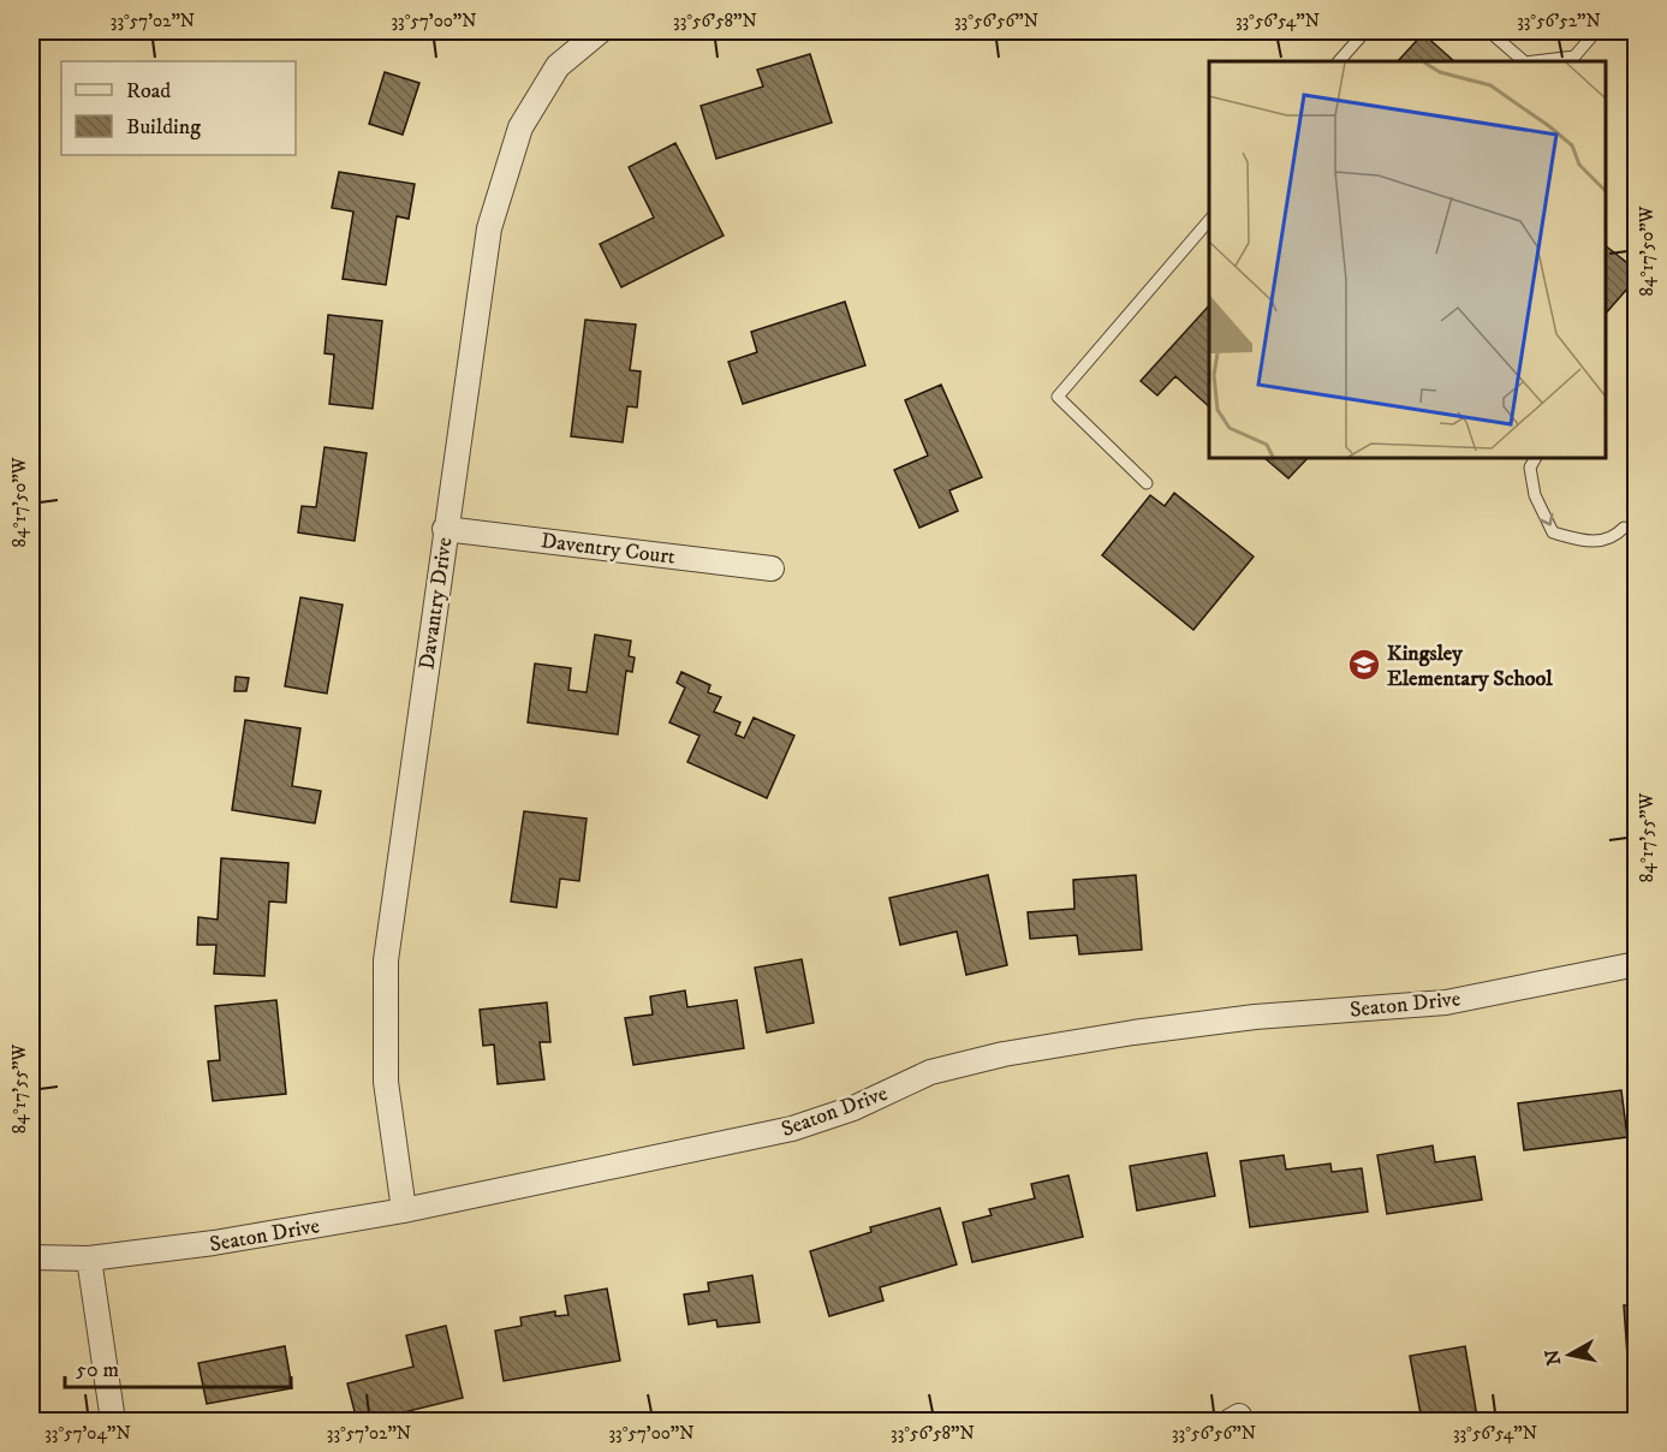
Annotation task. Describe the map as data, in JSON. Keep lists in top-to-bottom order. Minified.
{"streets":{"street":["Daventry Court","Davantry Drive","Seaton Drive"]},"crossings":[["Daventry Court","Davantry Drive"],["Davantry Drive","Seaton Drive"]],"places":{"school or university":["Kingsley Elementary School"]},"legend":["Road","Building"],"scale_bar":"50 m","north":"left","coordinates":["33°57'02\"N","33°57'00\"N","33°56'58\"N","33°56'56\"N","33°56'54\"N","33°56'52\"N","84°17'50\"W","84°17'55\"W","33°57'04\"N"]}
